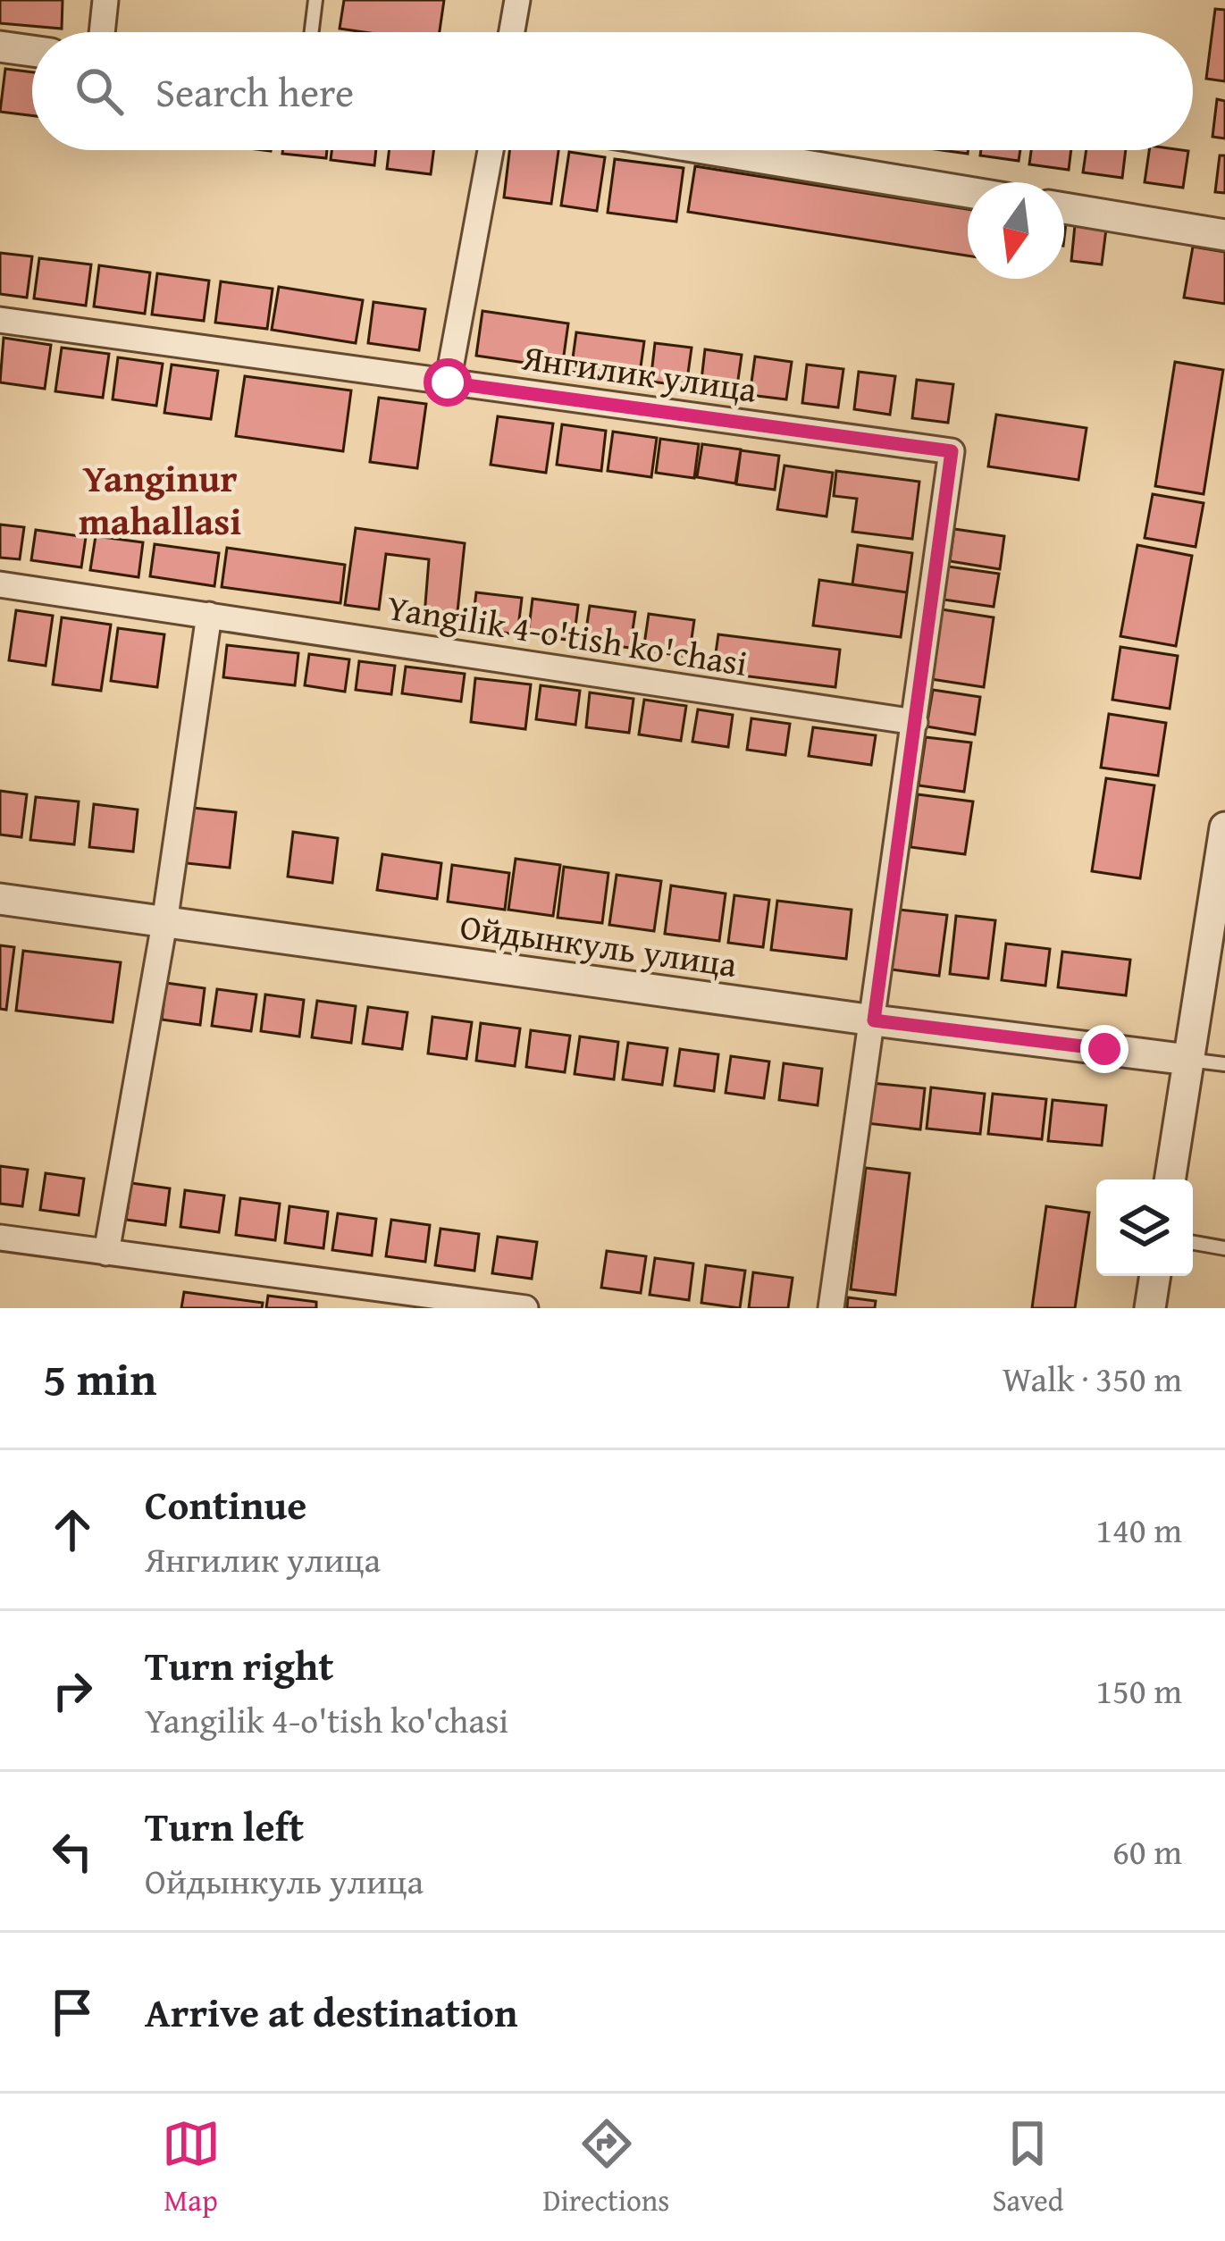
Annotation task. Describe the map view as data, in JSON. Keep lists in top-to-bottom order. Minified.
{"streets":{"street":["Янгилик улица","Yangilik 4-o'tish ko'chasi","Ойдынкуль улица"]},"crossings":[["Янгилик улица","Yangilik 4-o'tish ko'chasi"]],"districts":["Yanginur mahallasi"],"north":"bottom","page":{"search":"Search here","heading":["5 min","Walk · 350 m"],"list":[["Continue","Янгилик улица","140 m"],["Turn right","Yangilik 4-o'tish ko'chasi","150 m"],["Turn left","Ойдынкуль улица","60 m"],"Arrive at destination"],"nav":["Map","Directions","Saved"]}}
